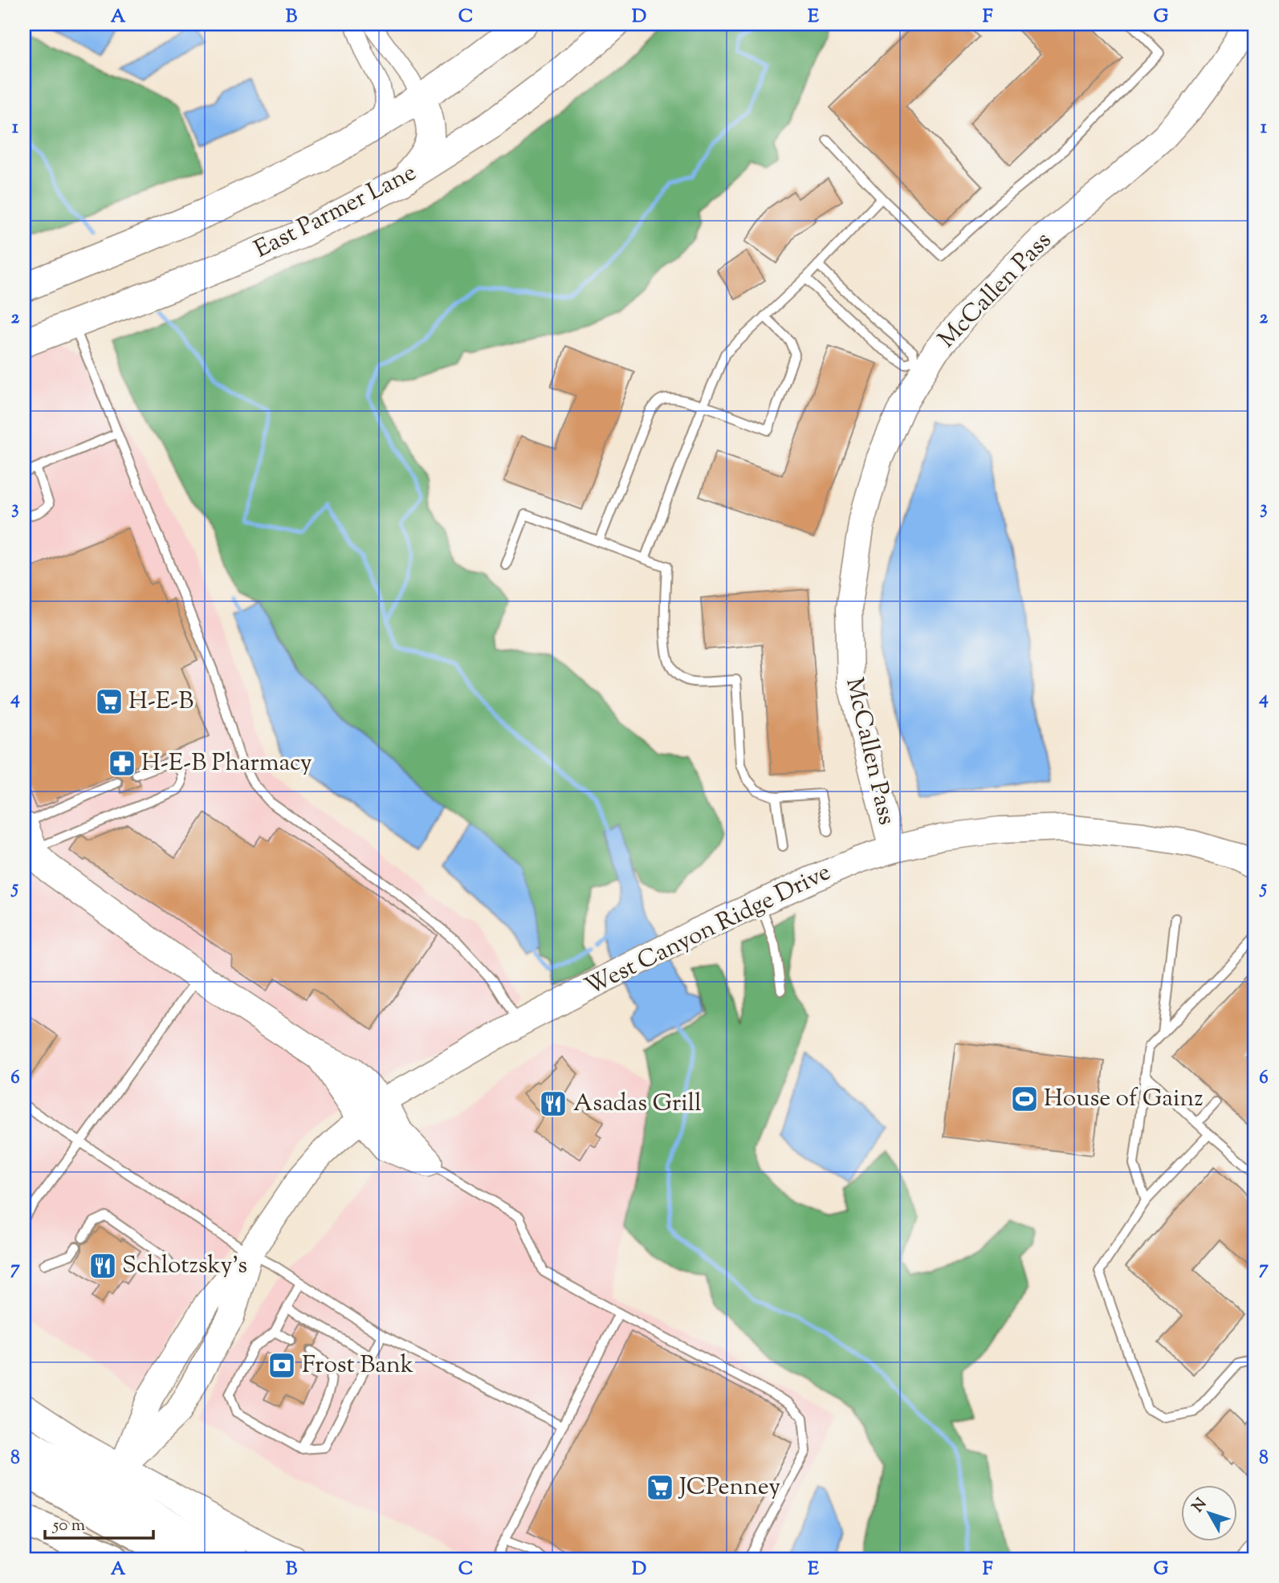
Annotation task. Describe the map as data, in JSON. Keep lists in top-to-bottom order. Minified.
{"streets":{"main road":["East Parmer Lane"],"street":["McCallen Pass","West Canyon Ridge Drive"]},"crossings":[["McCallen Pass","West Canyon Ridge Drive"]],"places":{"supermarket":["H-E-B","JCPenney"],"pharmacy":["H-E-B Pharmacy"],"sports":["House of Gainz"],"restaurant":["Asadas Grill","Schlotzsky's"],"bank":["Frost Bank"]},"scale_bar":"50 m","north":"top left","grid":{"columns":["A","B","C","D","E","F","G"],"rows":["1","2","3","4","5","6","7","8"]}}
